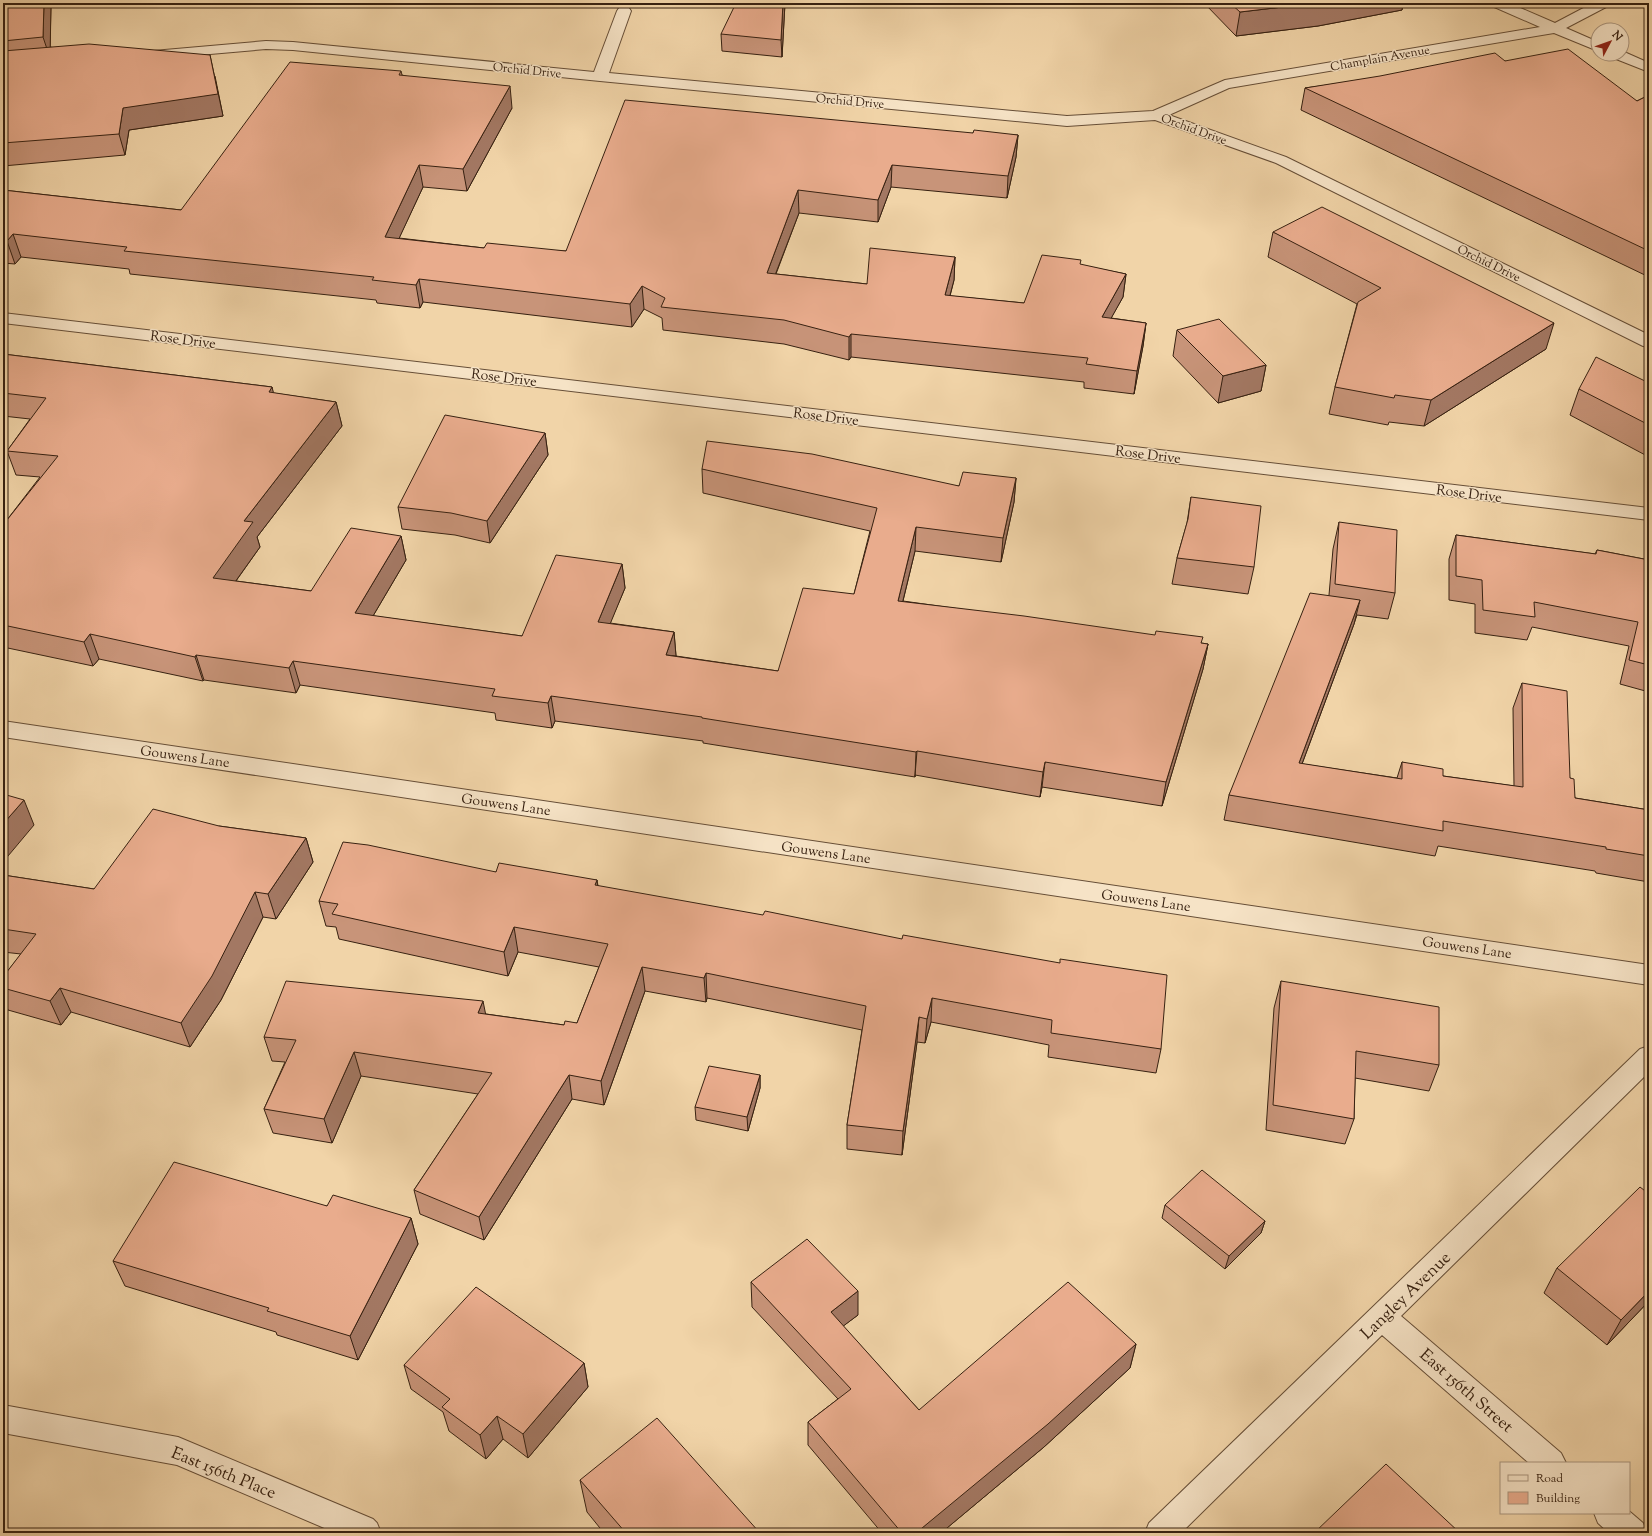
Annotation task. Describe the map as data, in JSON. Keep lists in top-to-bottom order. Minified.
{"streets":{"street":["Champlain Avenue","Orchid Drive","Rose Drive","Gouwens Lane","Langley Avenue","East 156th Street","East 156th Place"]},"crossings":[["Champlain Avenue","Orchid Drive"],["Langley Avenue","East 156th Street"]],"legend":["Road","Building"],"north":"top right"}
